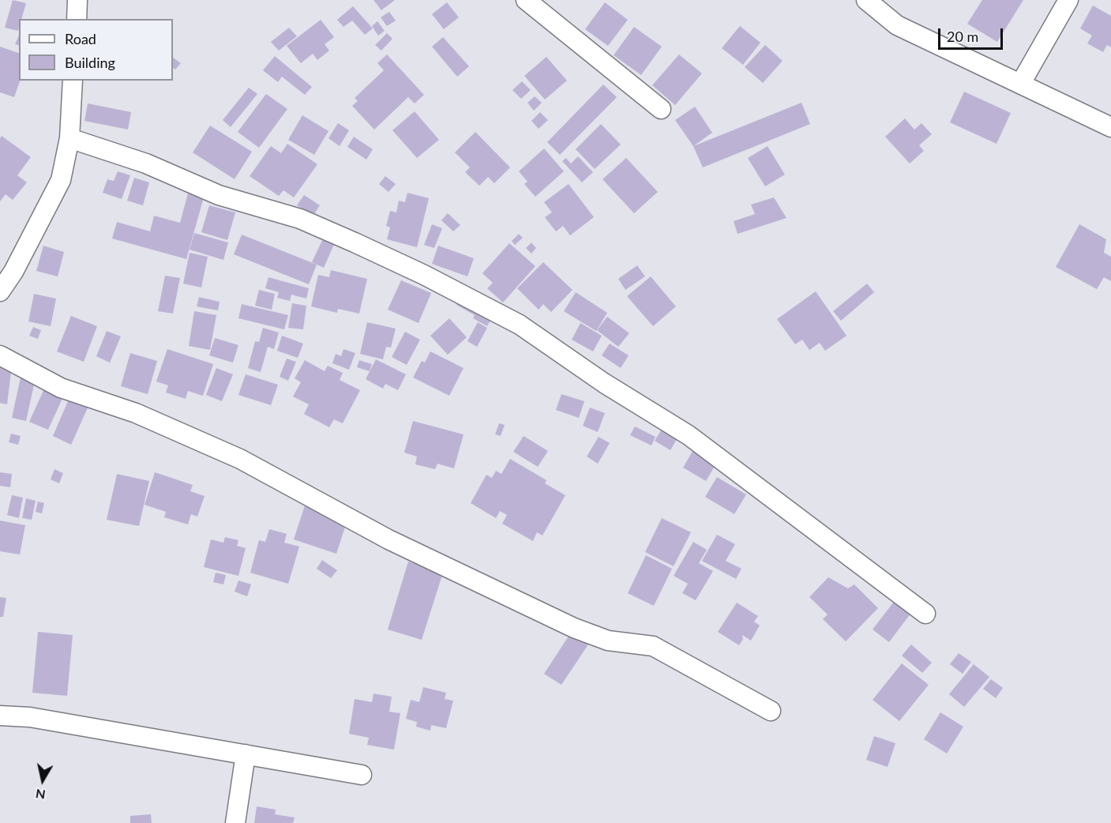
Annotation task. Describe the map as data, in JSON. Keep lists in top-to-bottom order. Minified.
{"legend":["Road","Building"],"scale_bar":"20 m","north":"bottom"}
